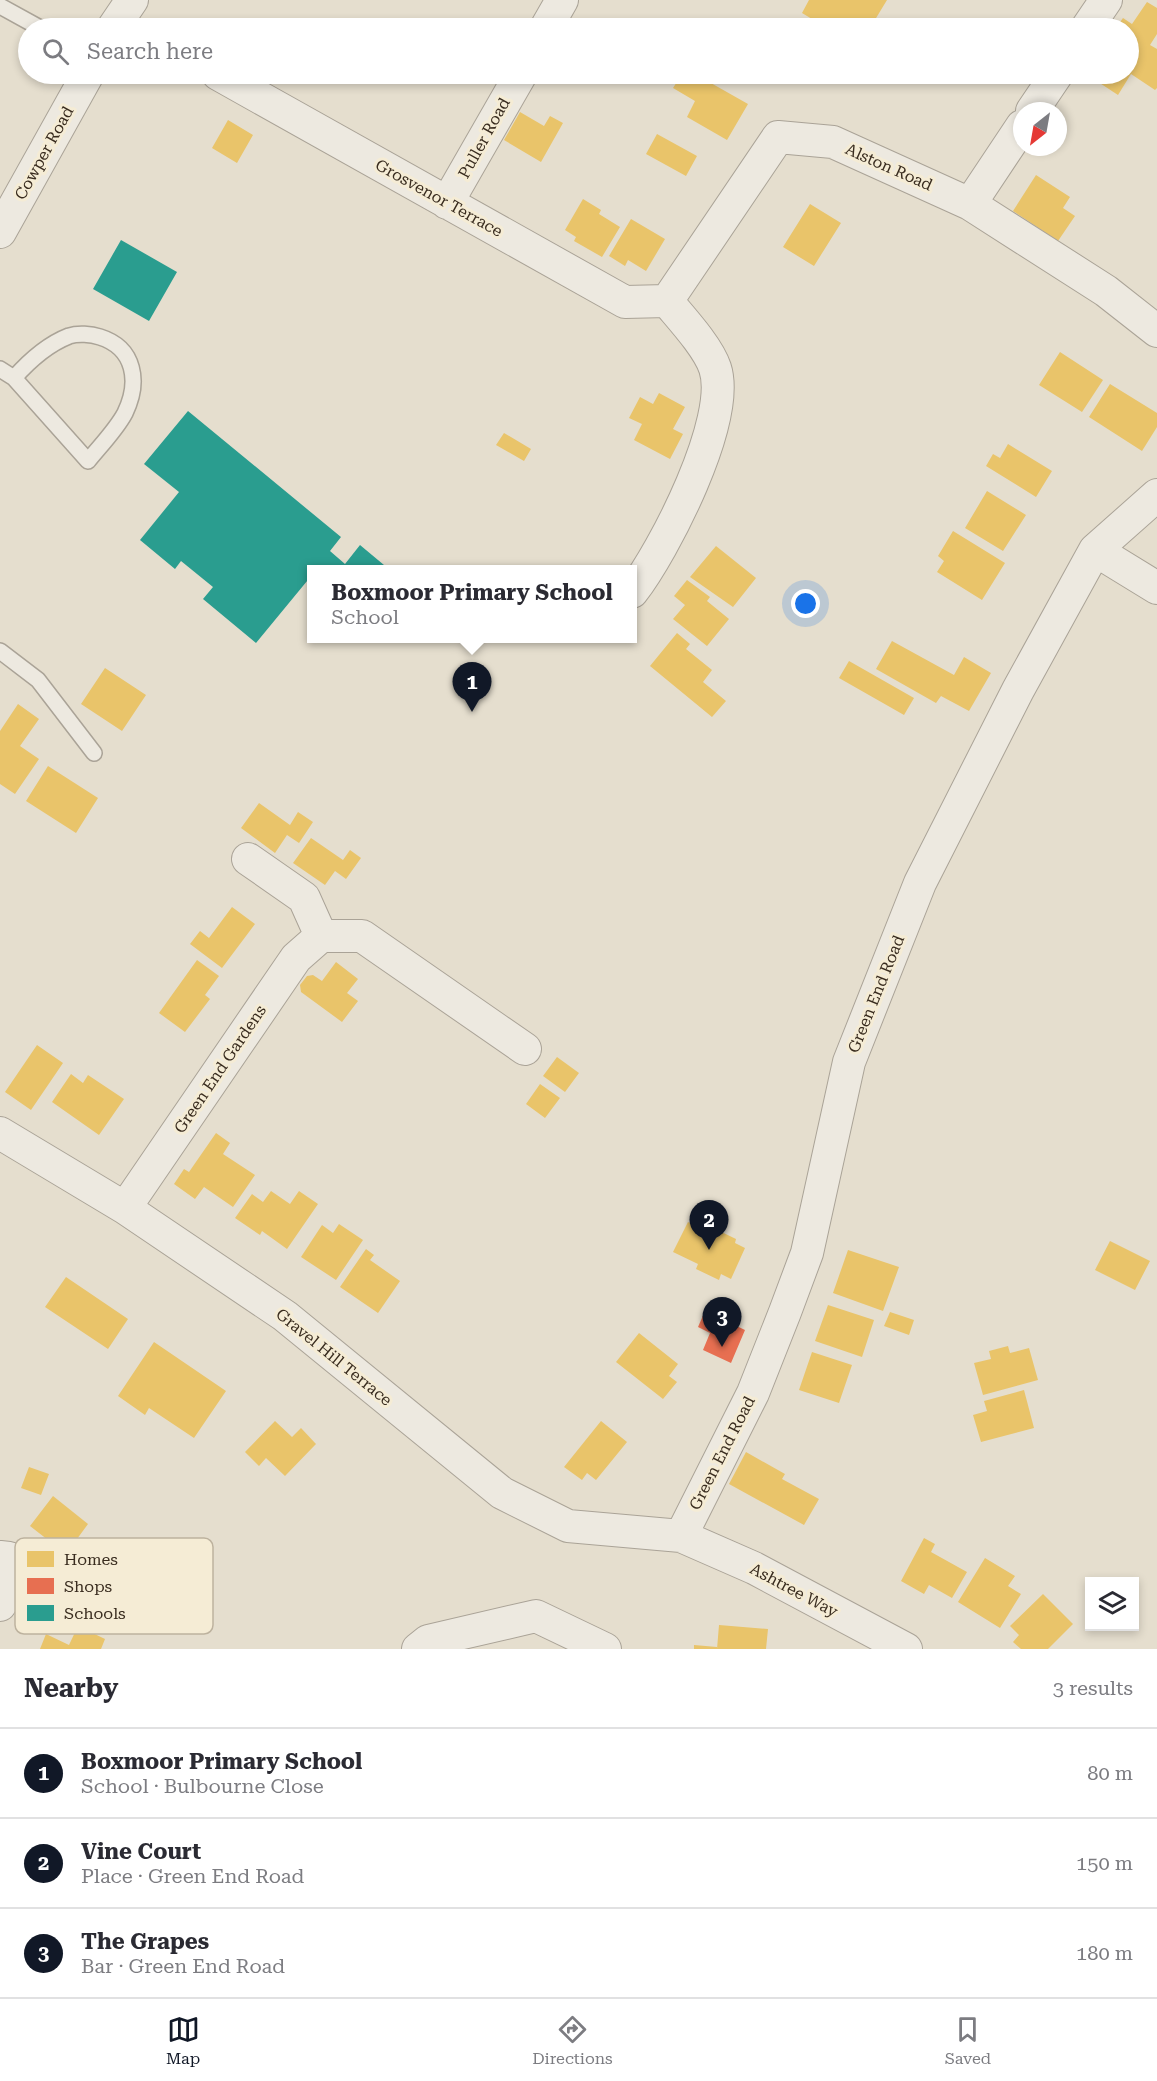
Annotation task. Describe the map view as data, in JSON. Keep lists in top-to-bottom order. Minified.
{"streets":{"street":["Puller Road","Cowper Road","Alston Road","Grosvenor Terrace","Green End Road","Green End Gardens","Gravel Hill Terrace","Ashtree Way"]},"crossings":[["Puller Road","Grosvenor Terrace"],["Alston Road","Grosvenor Terrace"],["Green End Road","Gravel Hill Terrace"],["Green End Road","Ashtree Way"],["Green End Gardens","Gravel Hill Terrace"],["Gravel Hill Terrace","Ashtree Way"]],"legend":["Homes","Shops","Schools"],"north":"bottom left","page":{"search":"Search here","popup":["Boxmoor Primary School","School"],"pins":["1","2","3"],"heading":["Nearby","3 results"],"list":[{"mark":"1","name":"Boxmoor Primary School","note":"School · Bulbourne Close","value":"80 m"},{"mark":"2","name":"Vine Court","note":"Place · Green End Road","value":"150 m"},{"mark":"3","name":"The Grapes","note":"Bar · Green End Road","value":"180 m"}],"nav":["Map","Directions","Saved"]}}
